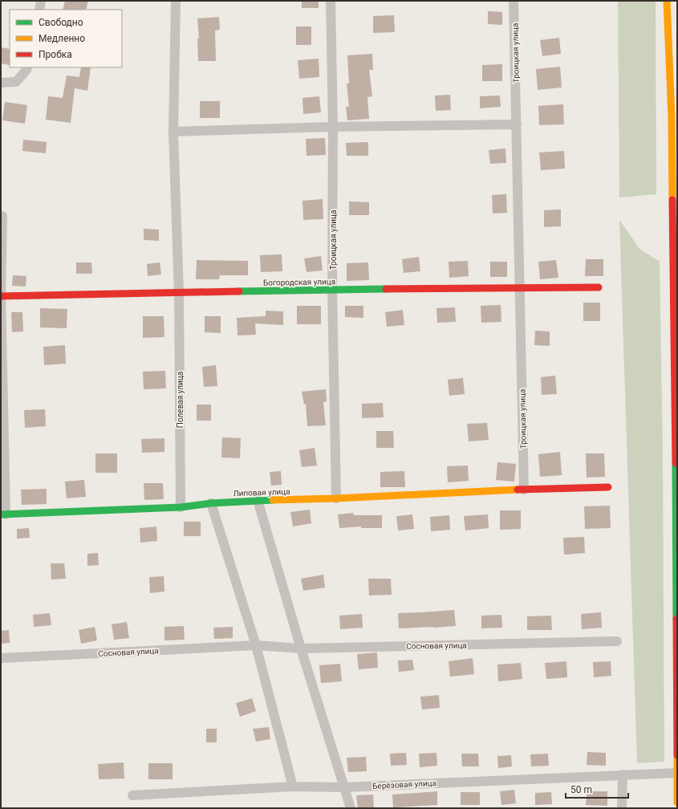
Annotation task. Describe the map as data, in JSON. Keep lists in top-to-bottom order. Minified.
{"streets":{"street":["Троицкая улица","Богородская улица","Полевая улица","Липовая улица","Сосновая улица","Берёзовая улица"]},"crossings":[["Троицкая улица","Богородская улица"],["Троицкая улица","Липовая улица"],["Богородская улица","Полевая улица"],["Полевая улица","Липовая улица"]],"legend":["Свободно","Медленно","Пробка"],"scale_bar":"50 m"}
